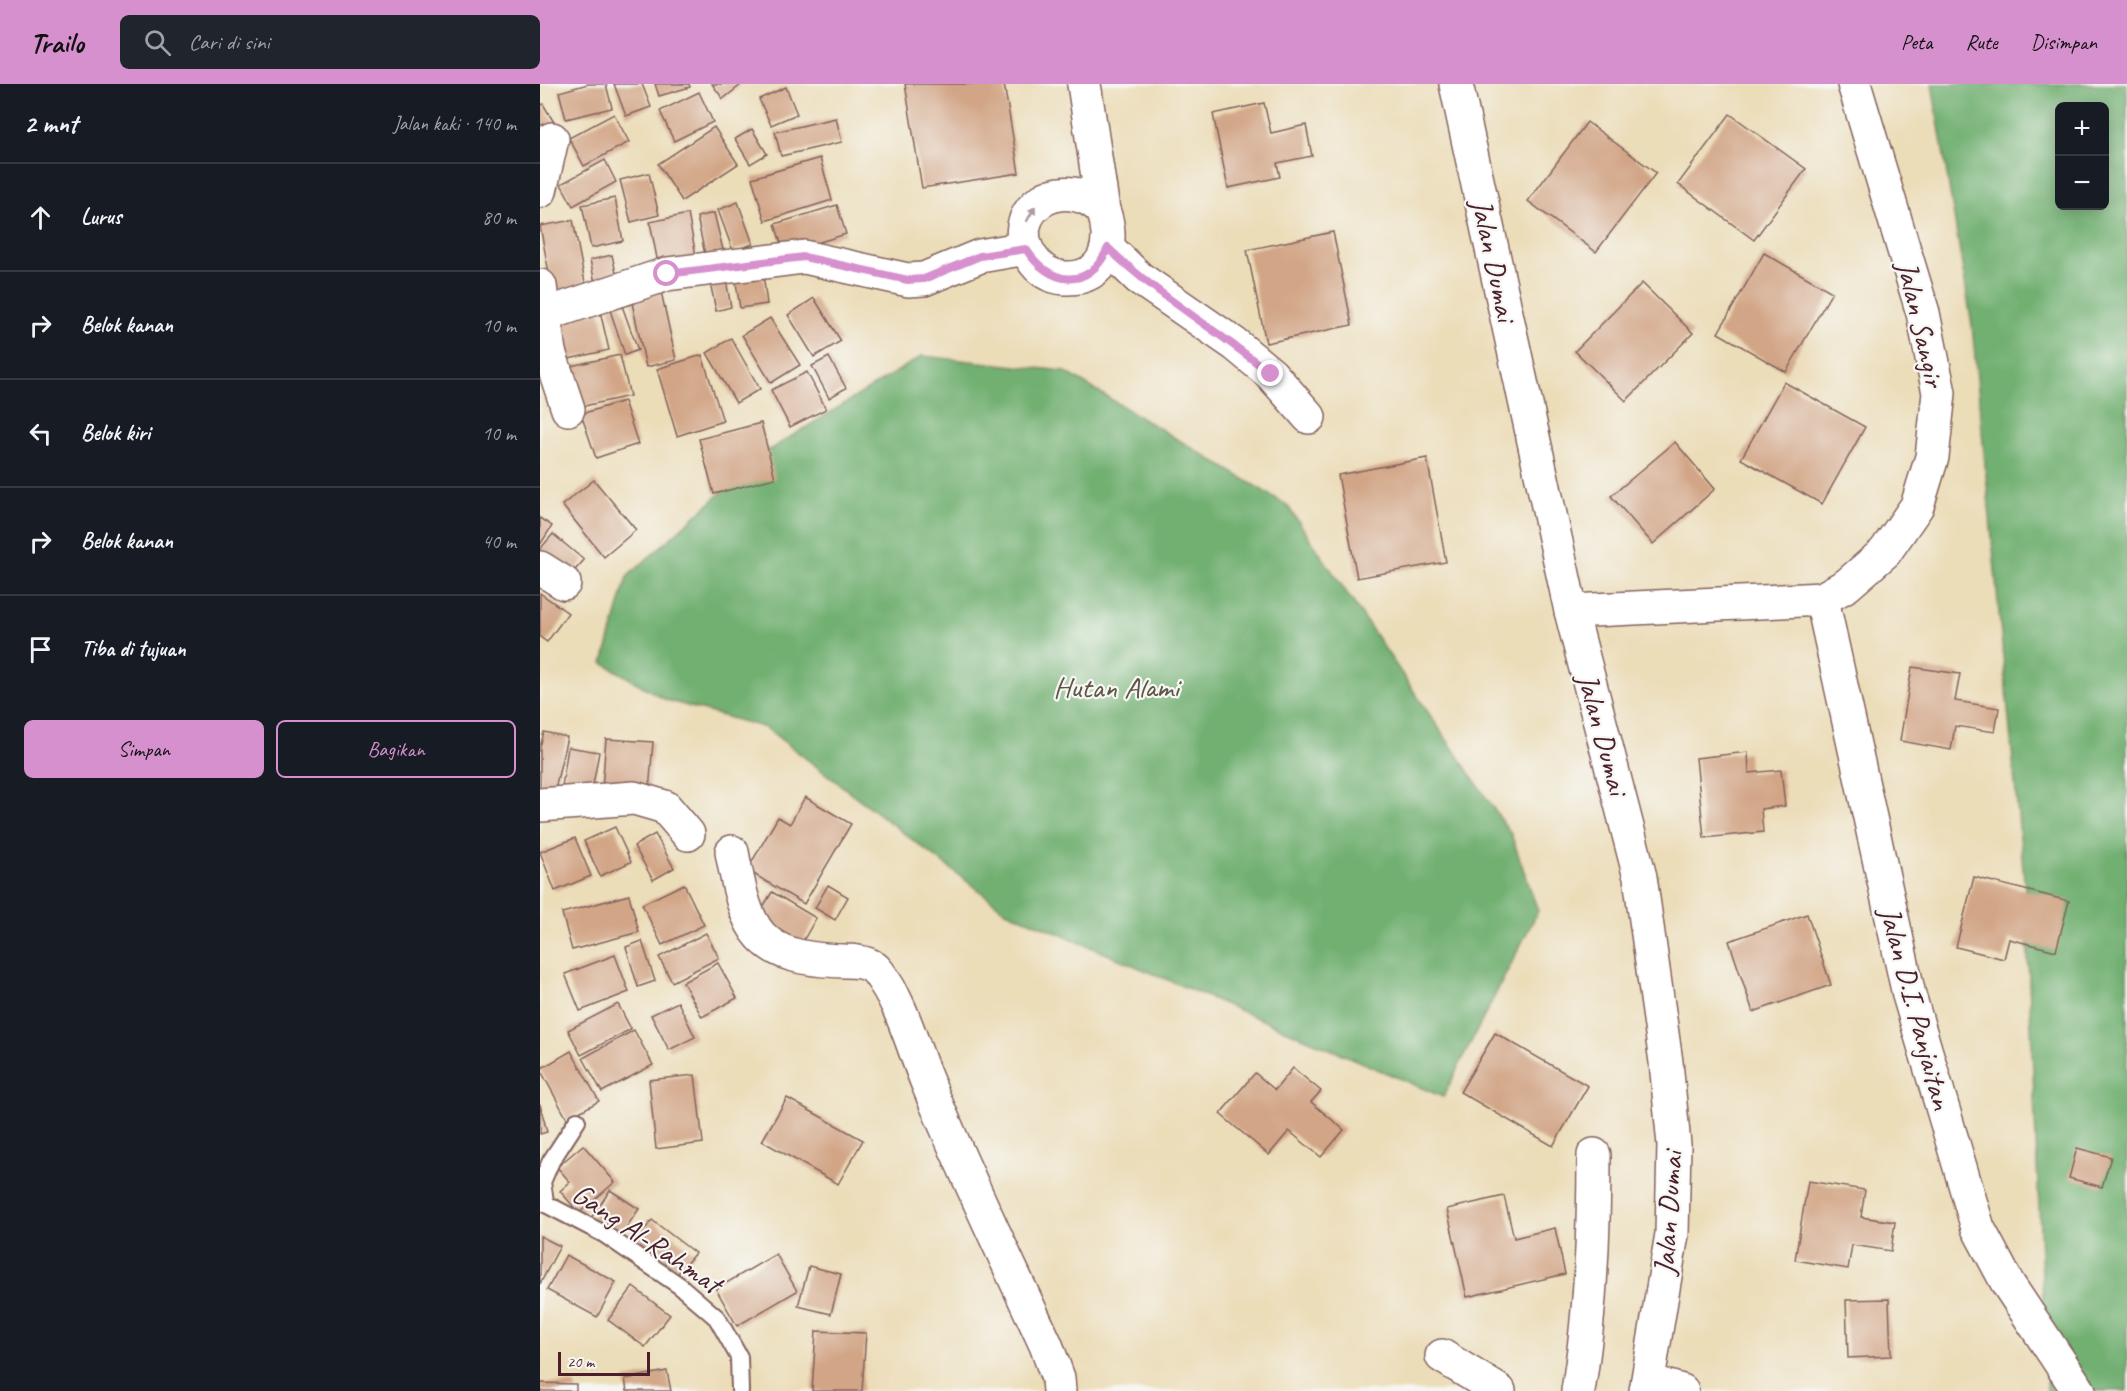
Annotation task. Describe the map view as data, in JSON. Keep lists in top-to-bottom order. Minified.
{"streets":{"street":["Jalan Dumai","Jalan Sangir","Jalan D.I. Panjaitan"],"lane":["Gang Al-Rahmat"]},"crossings":[["Jalan Dumai","Jalan Sangir"],["Jalan Sangir","Jalan D.I. Panjaitan"]],"parks":["Hutan Alami"],"scale_bar":"20 m","page":{"header":"Trailo","search":"Cari di sini","nav":["Peta","Rute","Disimpan"],"heading":["2 mnt","Jalan kaki · 140 m"],"map_buttons":["+","−"],"list":[["Lurus","80 m"],["Belok kanan","10 m"],["Belok kiri","10 m"],["Belok kanan","40 m"],"Tiba di tujuan"],"buttons":["Simpan","Bagikan"],"scale":"20 m"}}
